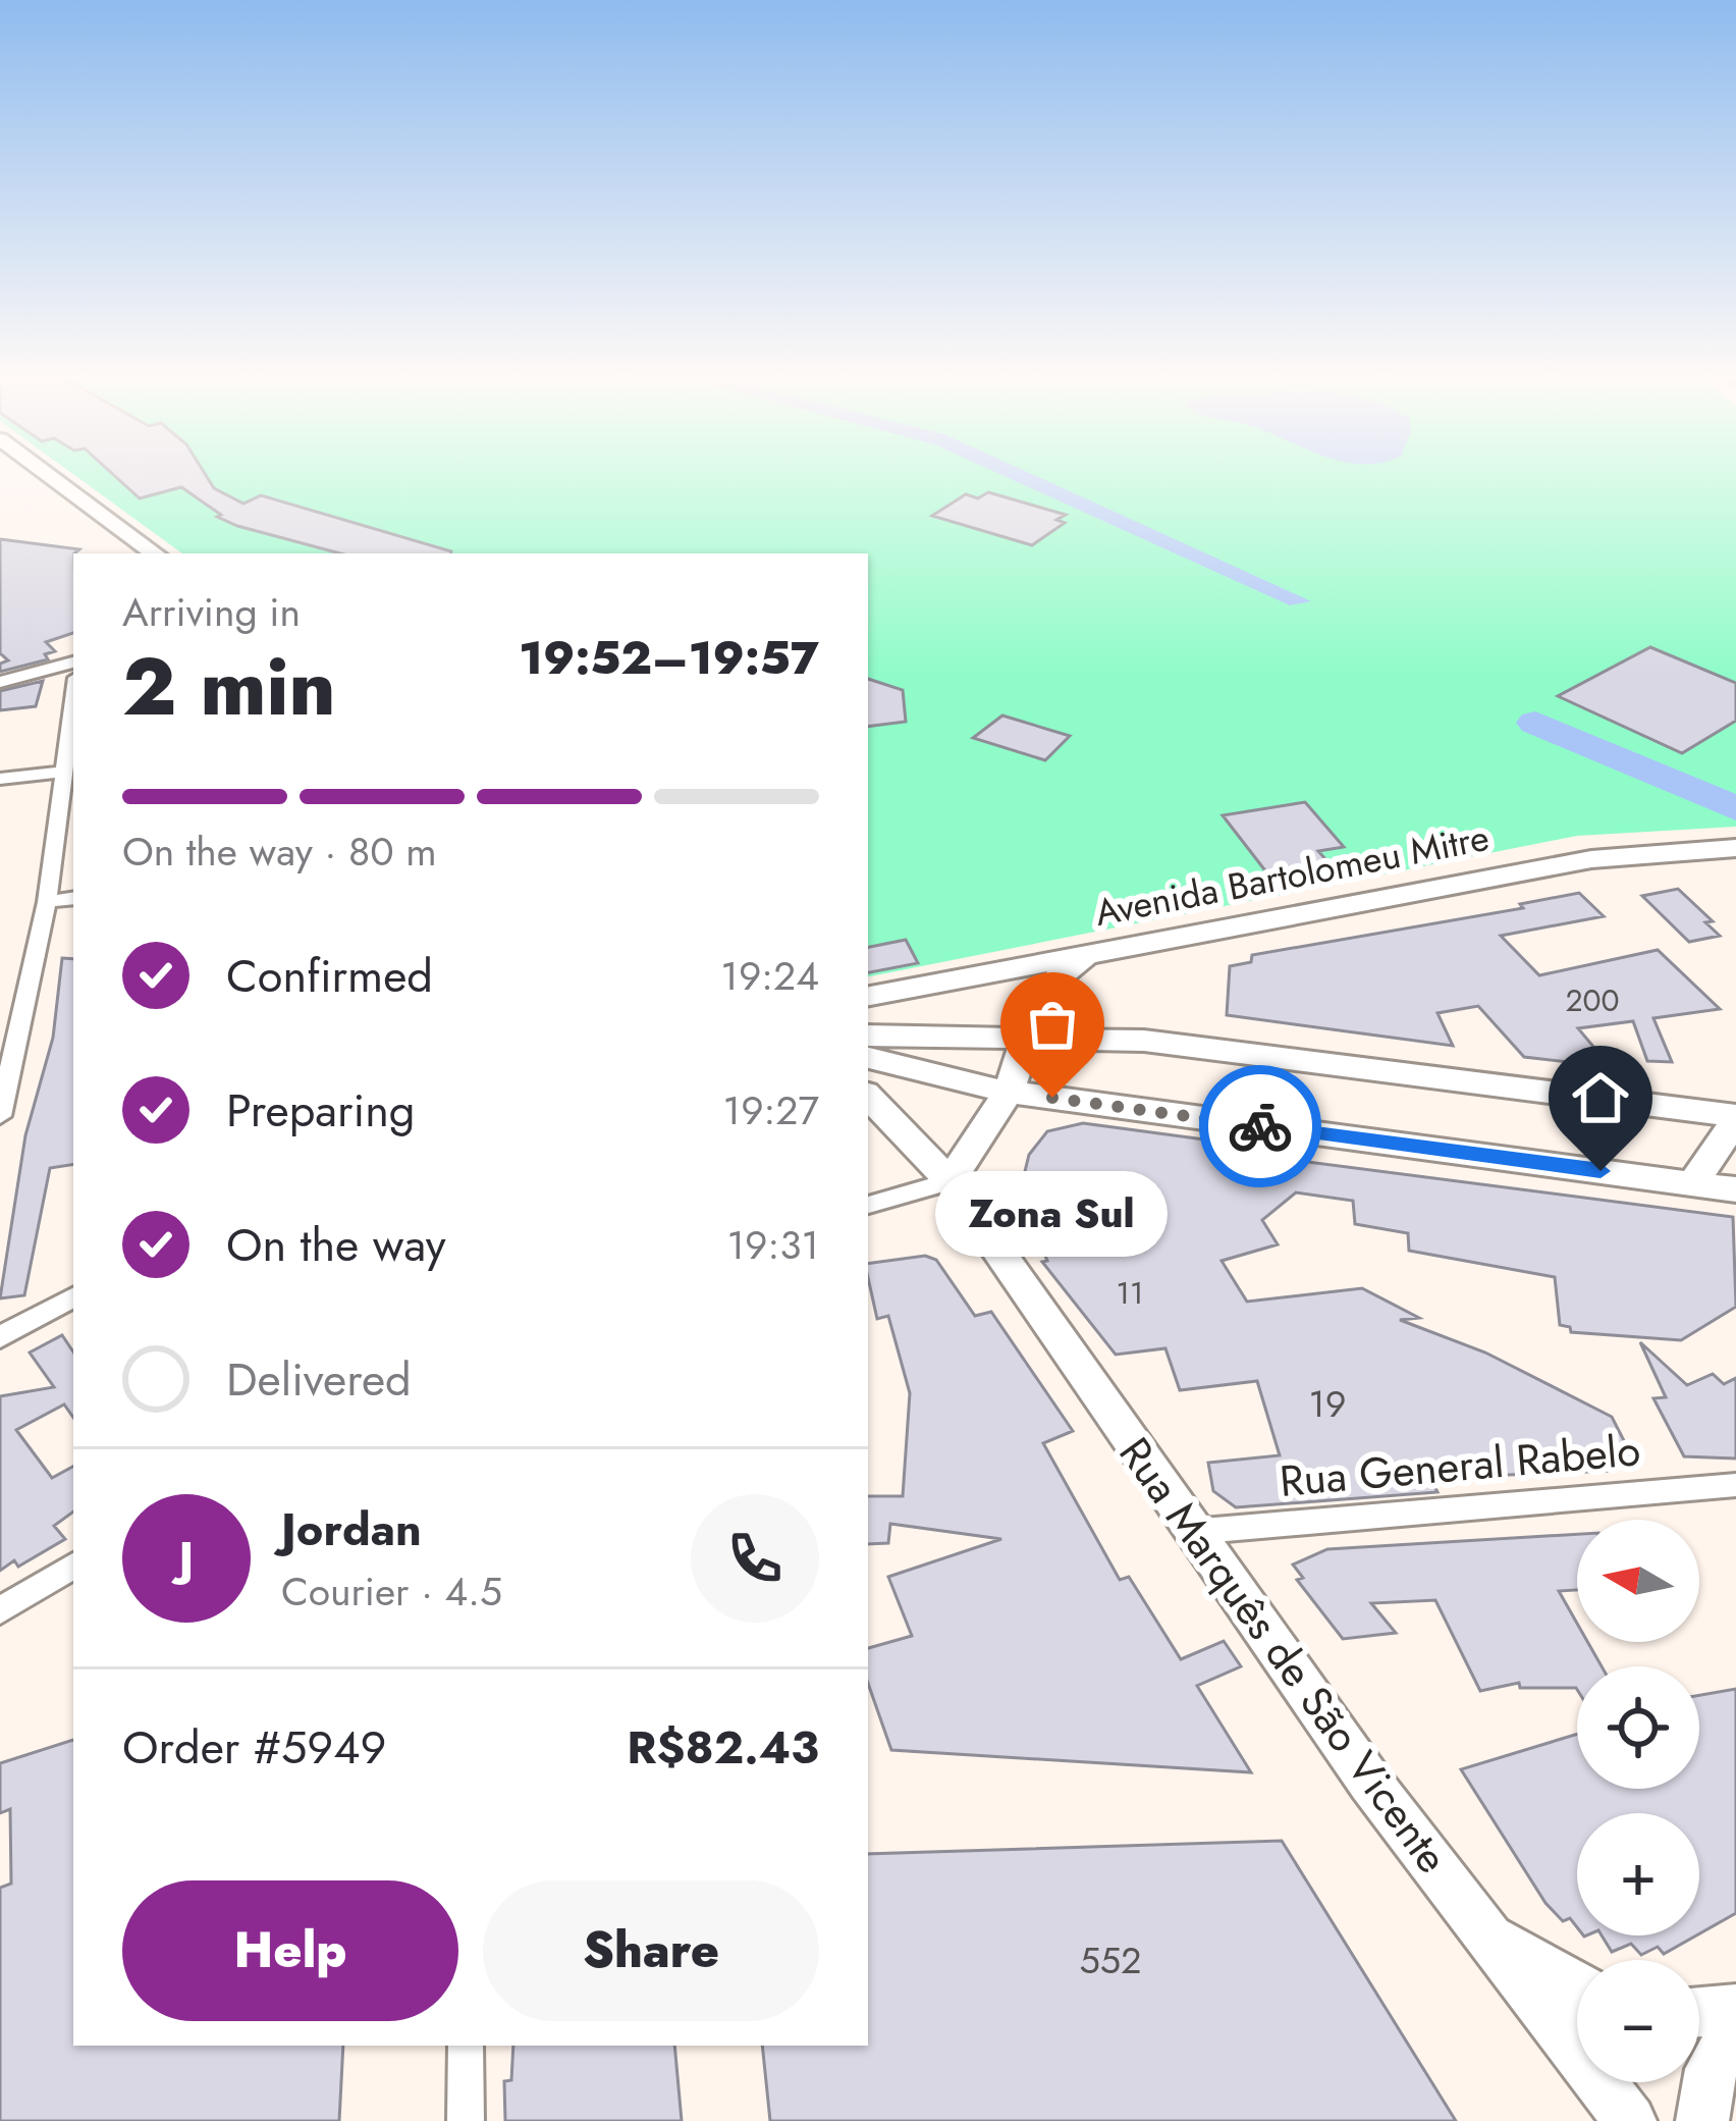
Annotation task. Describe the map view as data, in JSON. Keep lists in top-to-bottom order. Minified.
{"streets":{"main road":["Avenida Bartolomeu Mitre","Rua Marquês de São Vicente"],"street":["Rua General Rabelo"]},"crossings":[["Rua General Rabelo","Rua Marquês de São Vicente"]],"places":["Zona Sul"],"house_numbers":["200","11","19","552"],"north":"left","page":{"heading":["2 min","Arriving in","19:52–19:57"],"panel":["Jordan","Courier · 4.5","Order #5949","R$82.43"],"bar":"On the way · 80 m","list":[["Confirmed","19:24"],["Preparing","19:27"],["On the way","19:31"],"Delivered"],"bubble":"Zona Sul","round":"J","map_buttons":["+","−"],"buttons":["Help","Share"]}}
